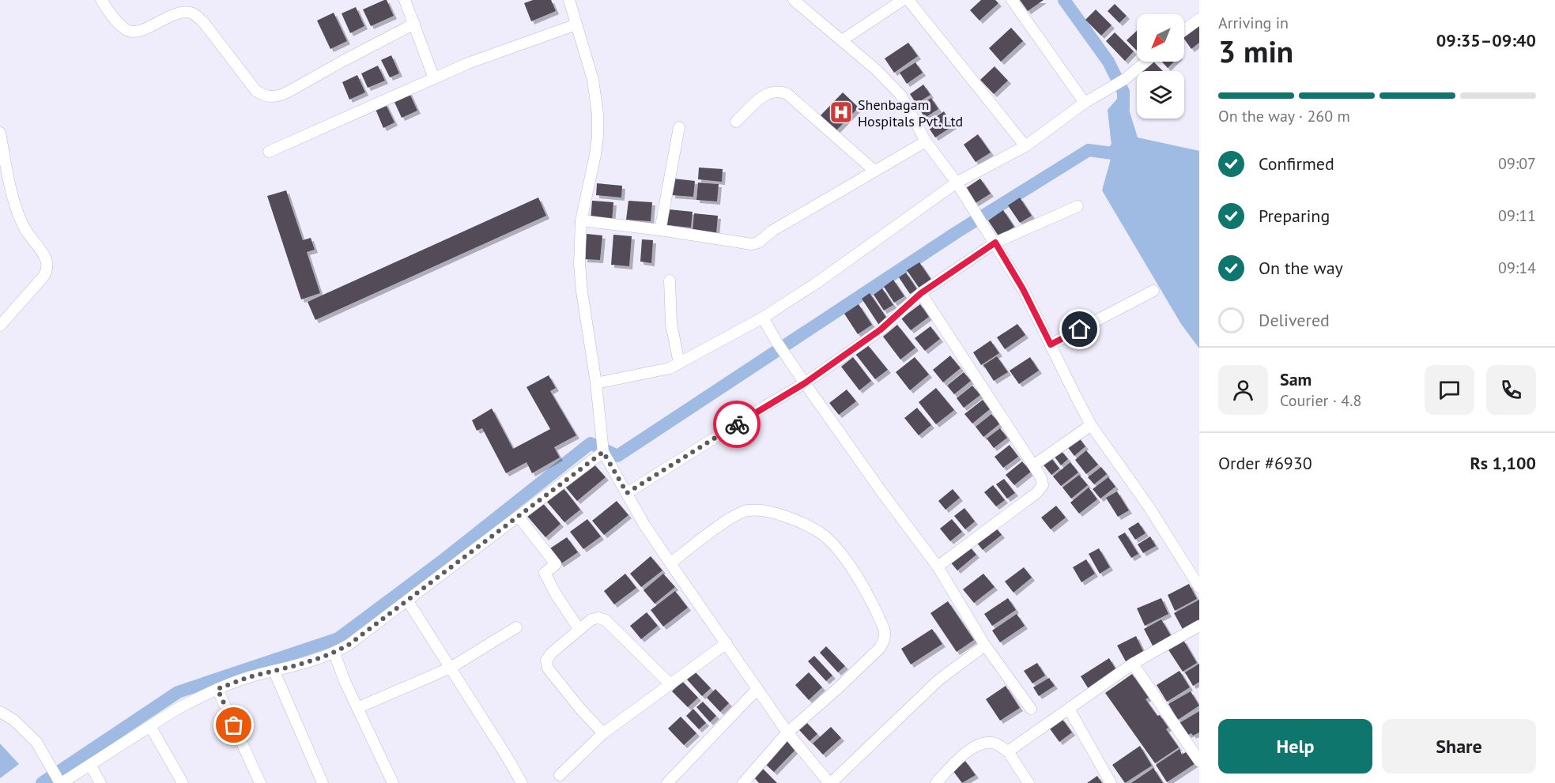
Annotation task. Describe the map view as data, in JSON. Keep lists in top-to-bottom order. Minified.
{"places":{"hospital":["Shenbagam Hospitals Pvt. Ltd"]},"north":"bottom left","page":{"heading":["3 min","Arriving in","09:35–09:40"],"panel":["Sam","Courier · 4.8","Order #6930","Rs 1,100"],"bar":"On the way · 260 m","list":[["Confirmed","09:07"],["Preparing","09:11"],["On the way","09:14"],"Delivered"],"buttons":["Help","Share"]}}
